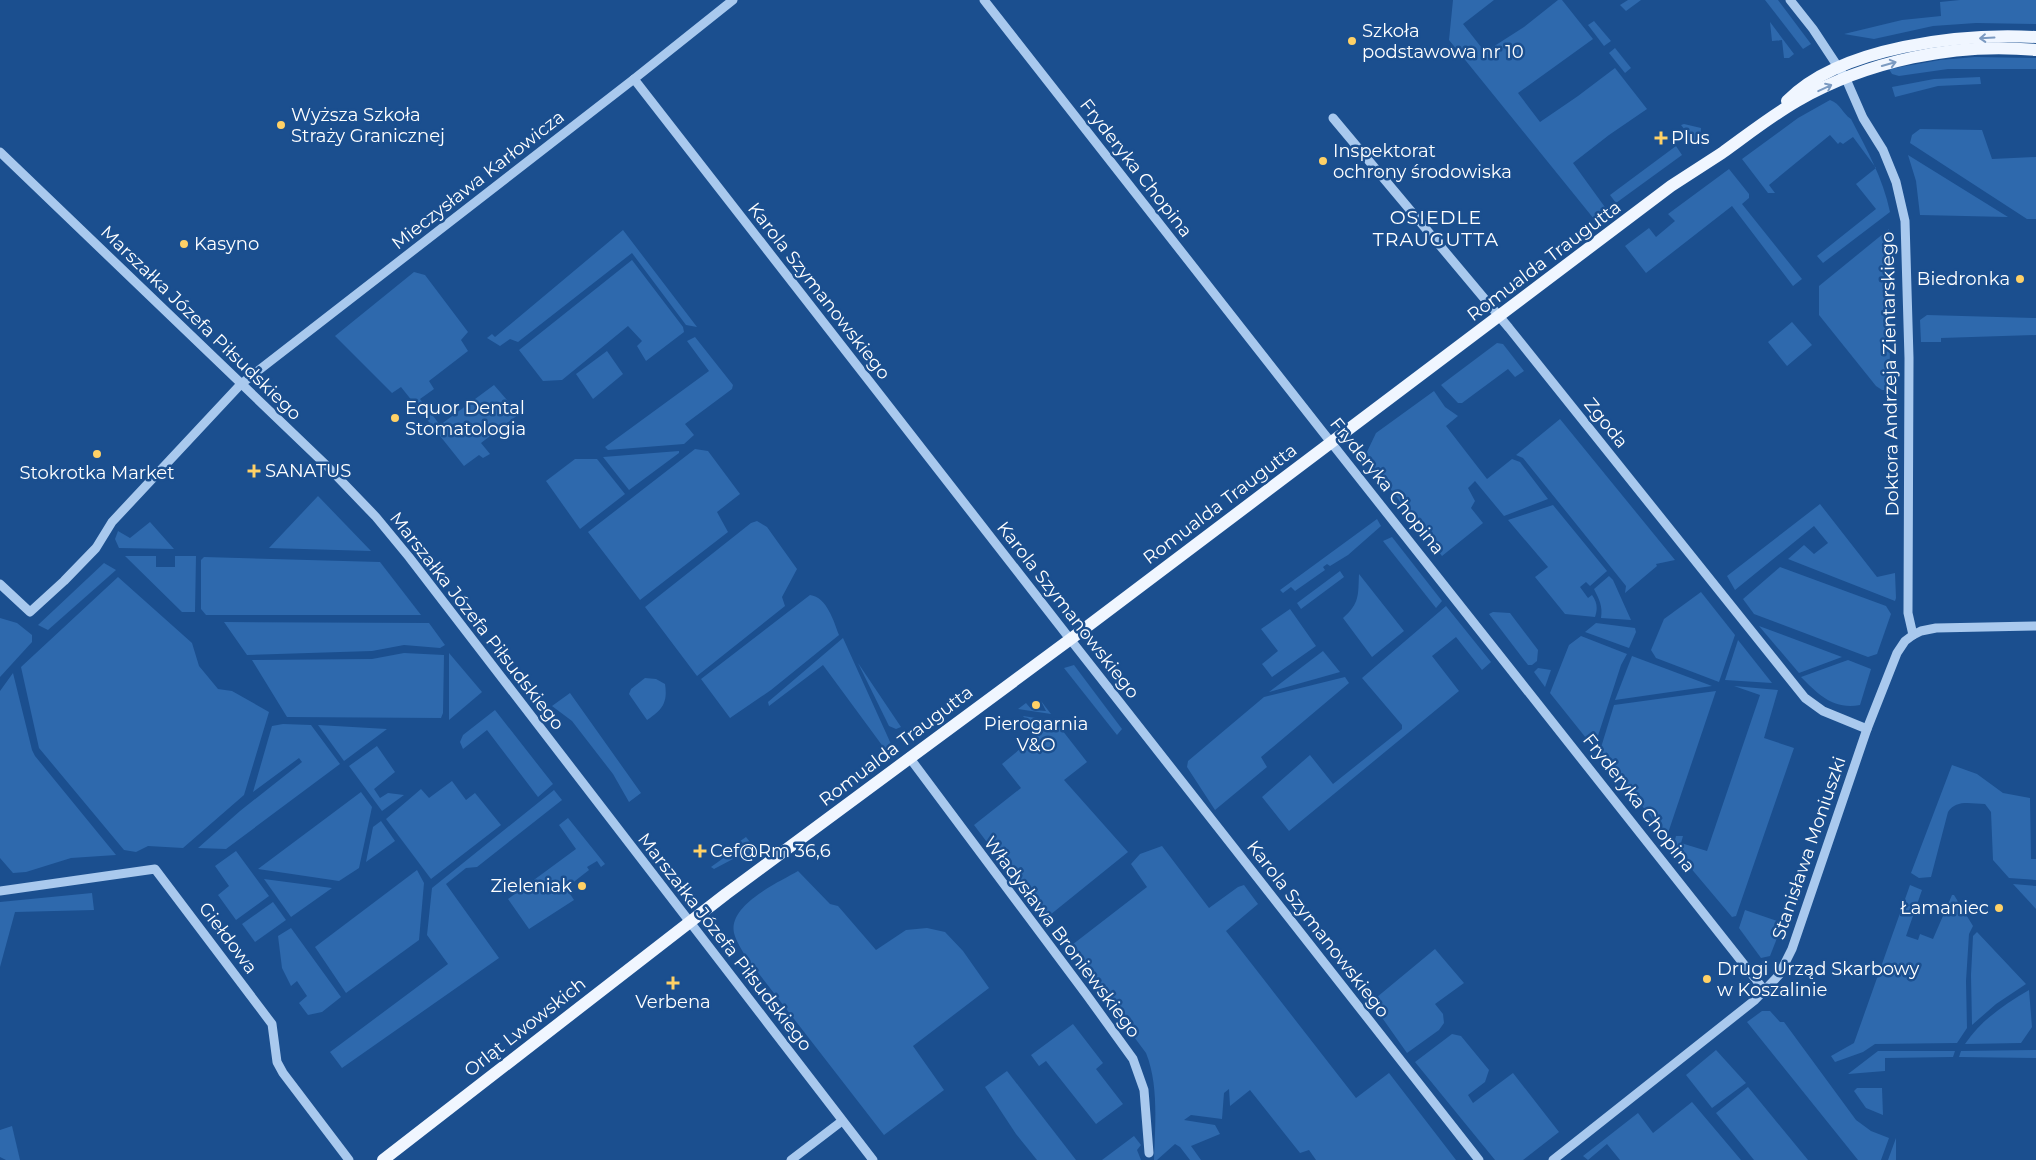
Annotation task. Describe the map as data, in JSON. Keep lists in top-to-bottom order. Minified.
{"streets":{"main road":["Romualda Traugutta","Orląt Lwowskich"],"street":["Fryderyka Chopina","Mieczysława Karłowicza","Karola Szymanowskiego","Marszałka Józefa Piłsudskiego","Doktora Andrzeja Zientarskiego","Zgoda","Stanisława Moniuszki","Władysława Broniewskiego","Giełdowa"]},"crossings":[["Fryderyka Chopina","Romualda Traugutta"],["Fryderyka Chopina","Stanisława Moniuszki"],["Mieczysława Karłowicza","Karola Szymanowskiego"],["Mieczysława Karłowicza","Marszałka Józefa Piłsudskiego"],["Romualda Traugutta","Karola Szymanowskiego"],["Romualda Traugutta","Marszałka Józefa Piłsudskiego"],["Romualda Traugutta","Doktora Andrzeja Zientarskiego"],["Romualda Traugutta","Zgoda"],["Romualda Traugutta","Władysława Broniewskiego"],["Romualda Traugutta","Orląt Lwowskich"],["Marszałka Józefa Piłsudskiego","Orląt Lwowskich"],["Doktora Andrzeja Zientarskiego","Stanisława Moniuszki"],["Zgoda","Stanisława Moniuszki"]],"districts":["OSIEDLE TRAUGUTTA"],"places":{"other":["Szkoła podstawowa nr 10","Wyższa Szkoła Straży Granicznej","Inspektorat ochrony środowiska","Kasyno","Biedronka","Equor Dental Stomatologia","Stokrotka Market","Pierogarnia V&O","Zieleniak","Łamaniec","Drugi Urząd Skarbowy w Koszalinie"],"health":["Plus","SANATUS","Cef@Rm 36,6","Verbena"]}}
